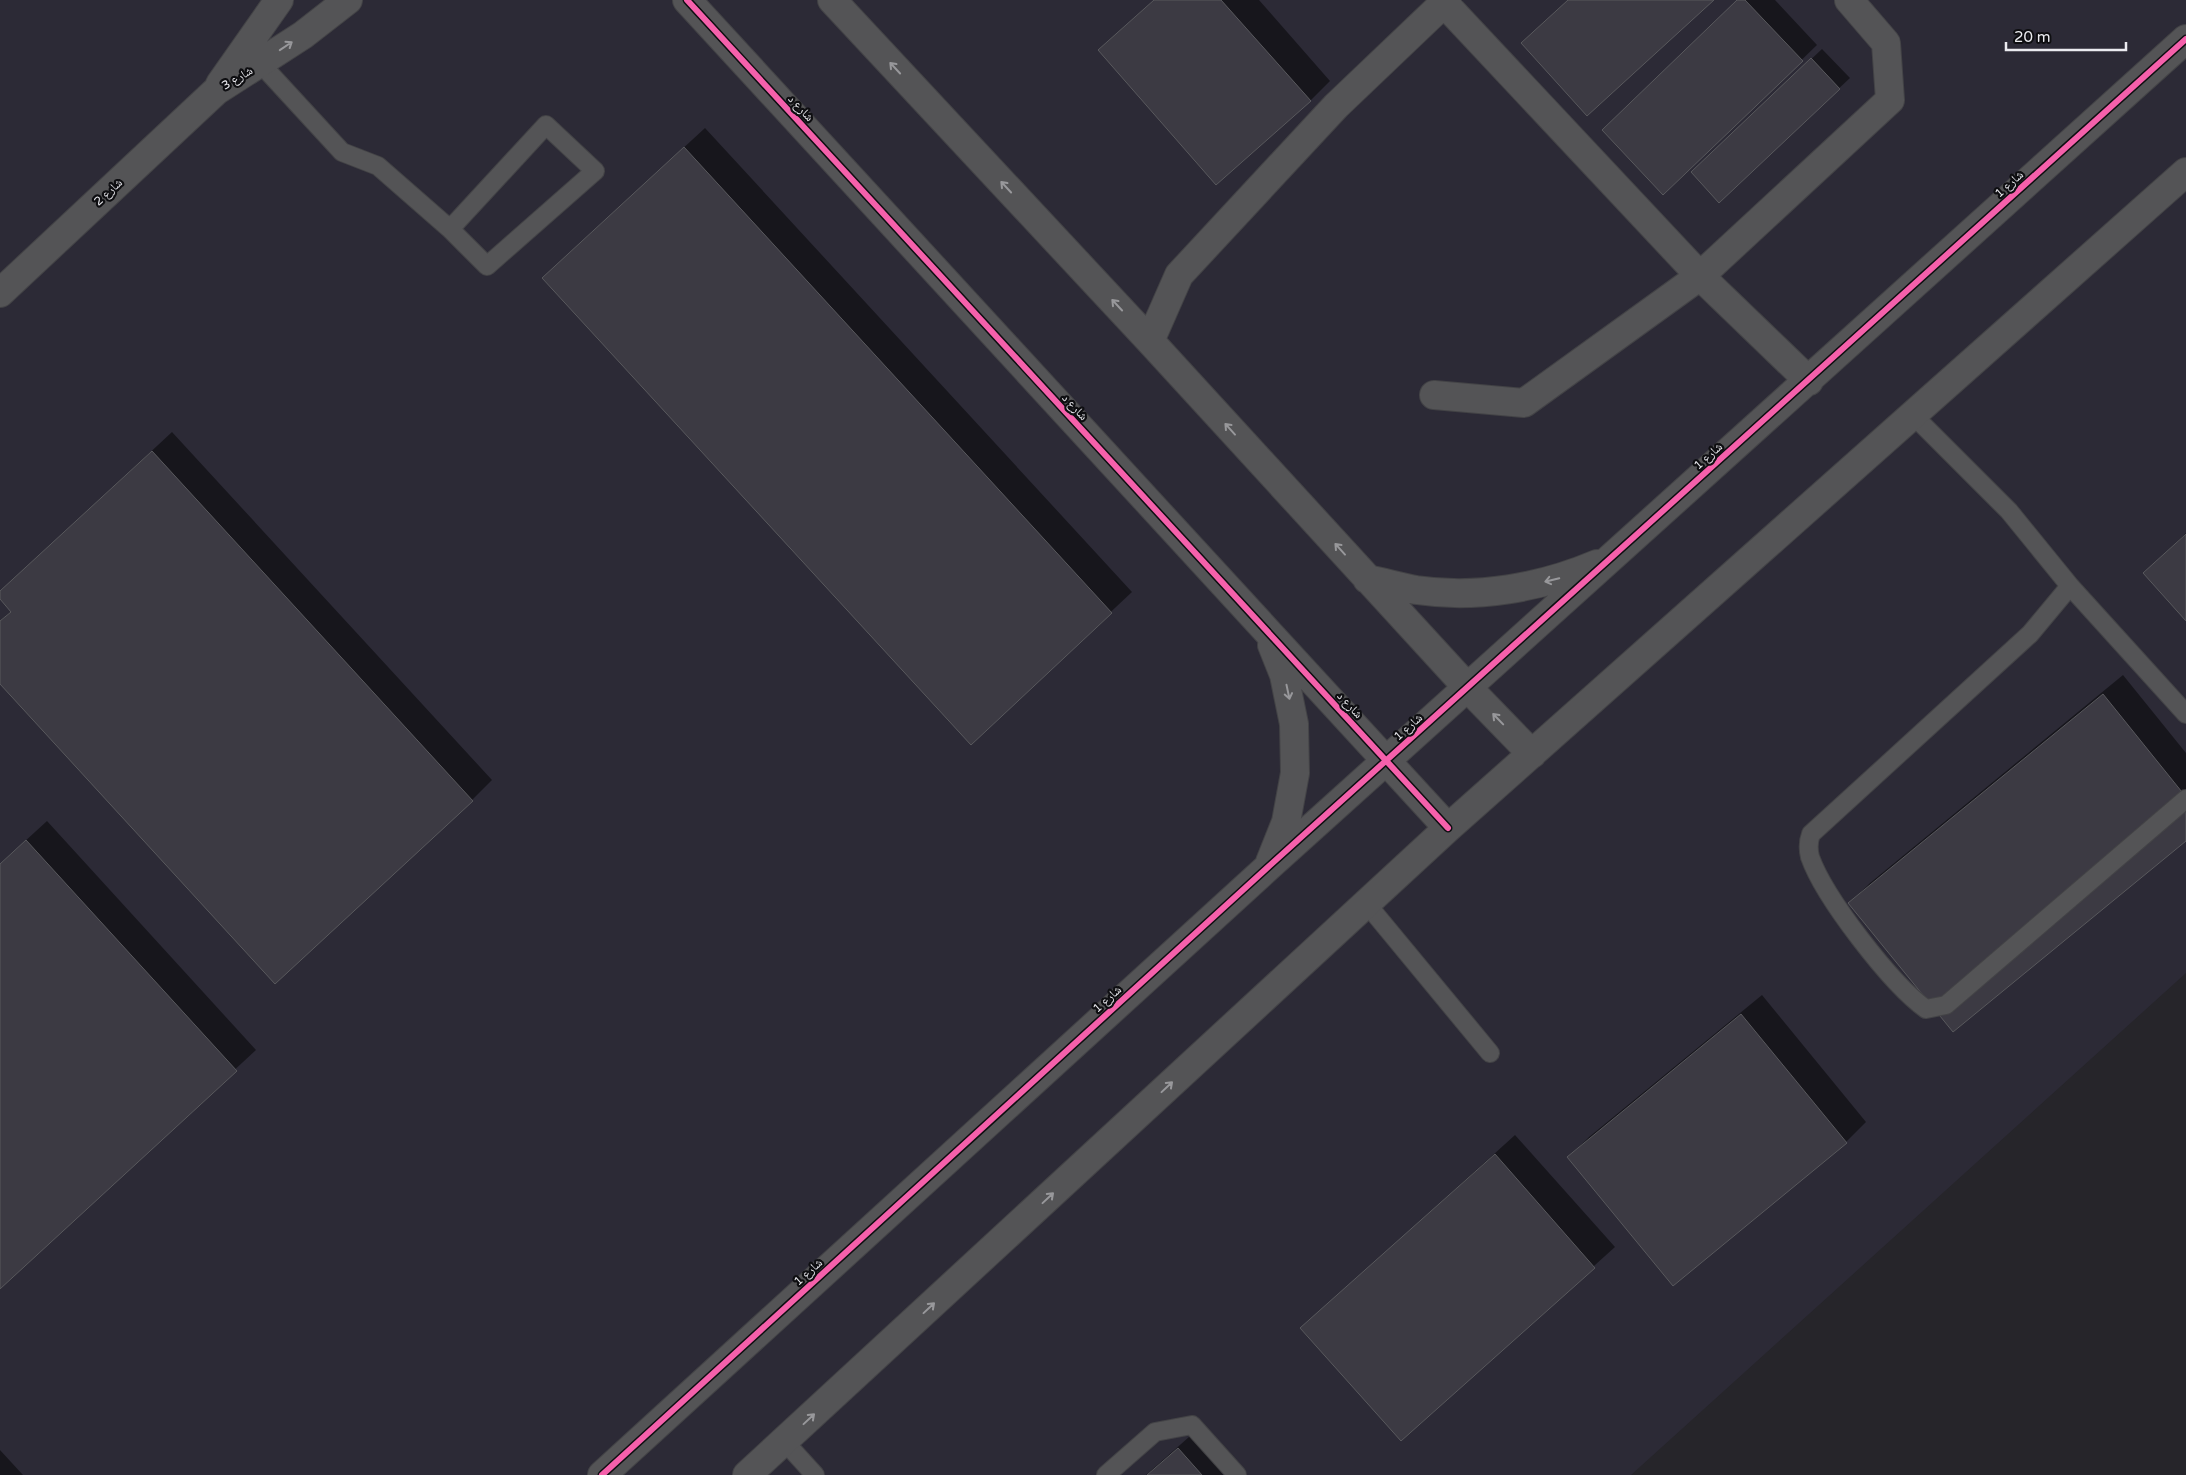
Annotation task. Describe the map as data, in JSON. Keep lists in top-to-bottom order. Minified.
{"streets":{"street":["شارع 3","شارع د","شارع 1","شارع 2"]},"crossings":[["شارع 3","شارع 2"],["شارع د","شارع 1"]],"scale_bar":"20 m"}
